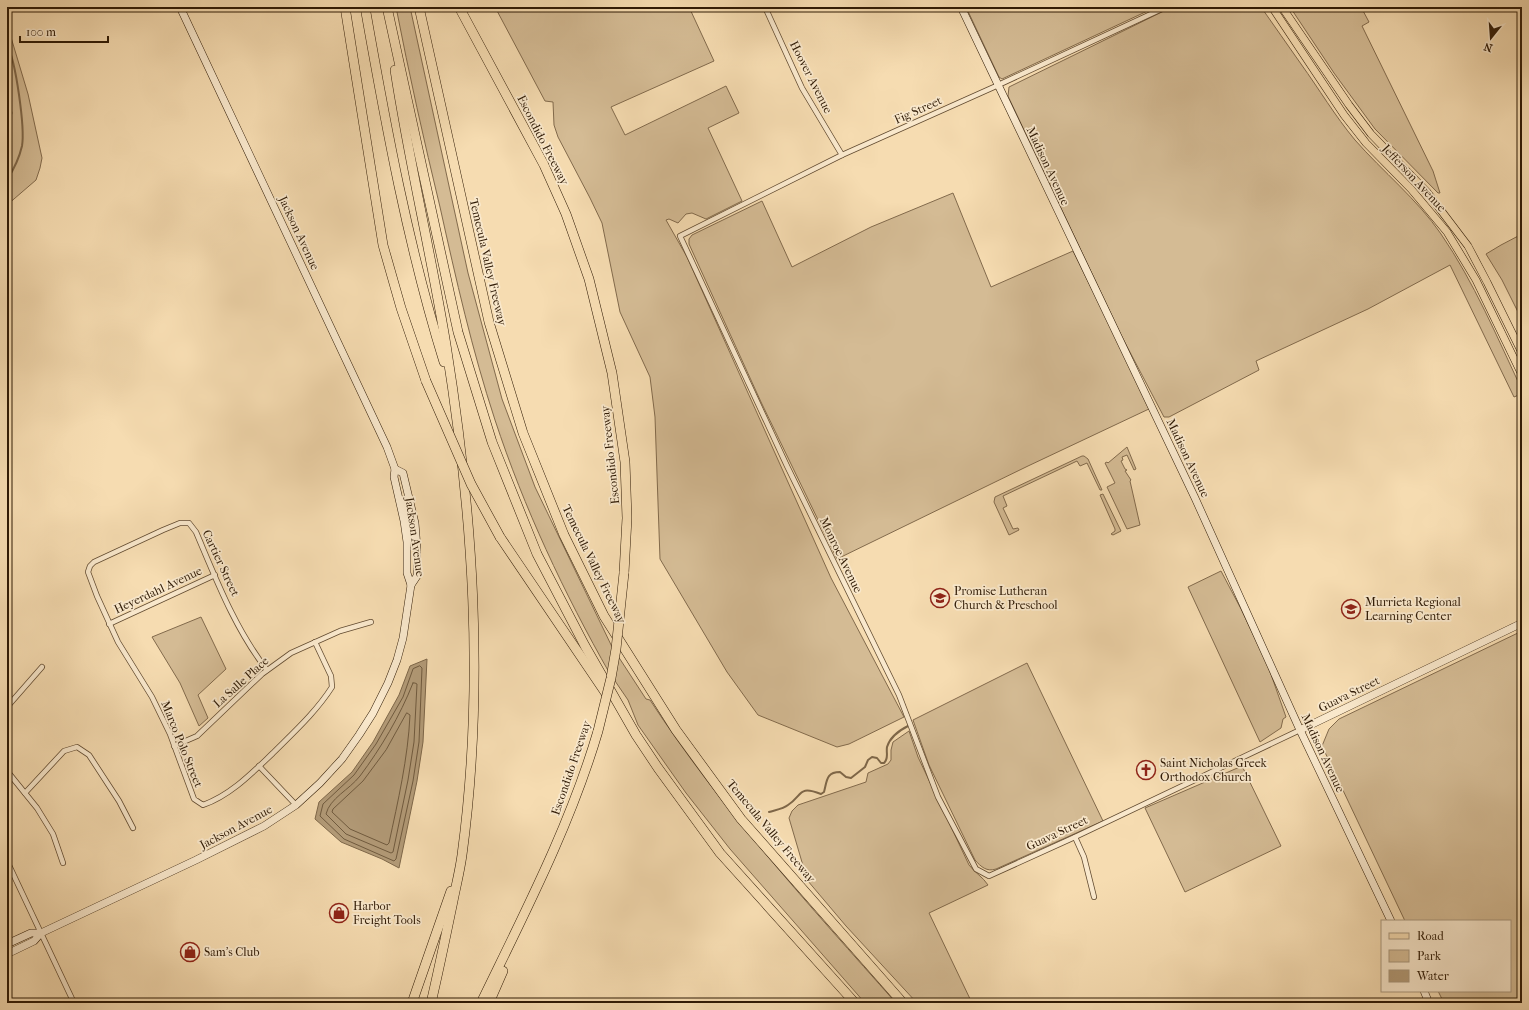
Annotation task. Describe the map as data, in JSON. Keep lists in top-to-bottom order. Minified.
{"streets":{"highway":["Escondido Freeway","Temecula Valley Freeway"],"main road":["Madison Avenue","Jefferson Avenue","Jackson Avenue","Guava Street"],"street":["Hoover Avenue","Fig Street","Monroe Avenue","Cartier Street","Heyerdahl Avenue","La Salle Place","Marco Polo Street"]},"crossings":[["Hoover Avenue","Fig Street"],["Fig Street","Madison Avenue"],["Fig Street","Monroe Avenue"],["Madison Avenue","Guava Street"],["Monroe Avenue","Guava Street"],["Cartier Street","Heyerdahl Avenue"],["Cartier Street","La Salle Place"],["Cartier Street","Marco Polo Street"],["Heyerdahl Avenue","Marco Polo Street"],["La Salle Place","Marco Polo Street"]],"places":{"school or university":["Promise Lutheran Church & Preschool","Murrieta Regional Learning Center"],"church":["Saint Nicholas Greek Orthodox Church"],"shop":["Harbor Freight Tools","Sam's Club"]},"legend":["Road","Park","Water"],"scale_bar":"100 m","north":"bottom"}
